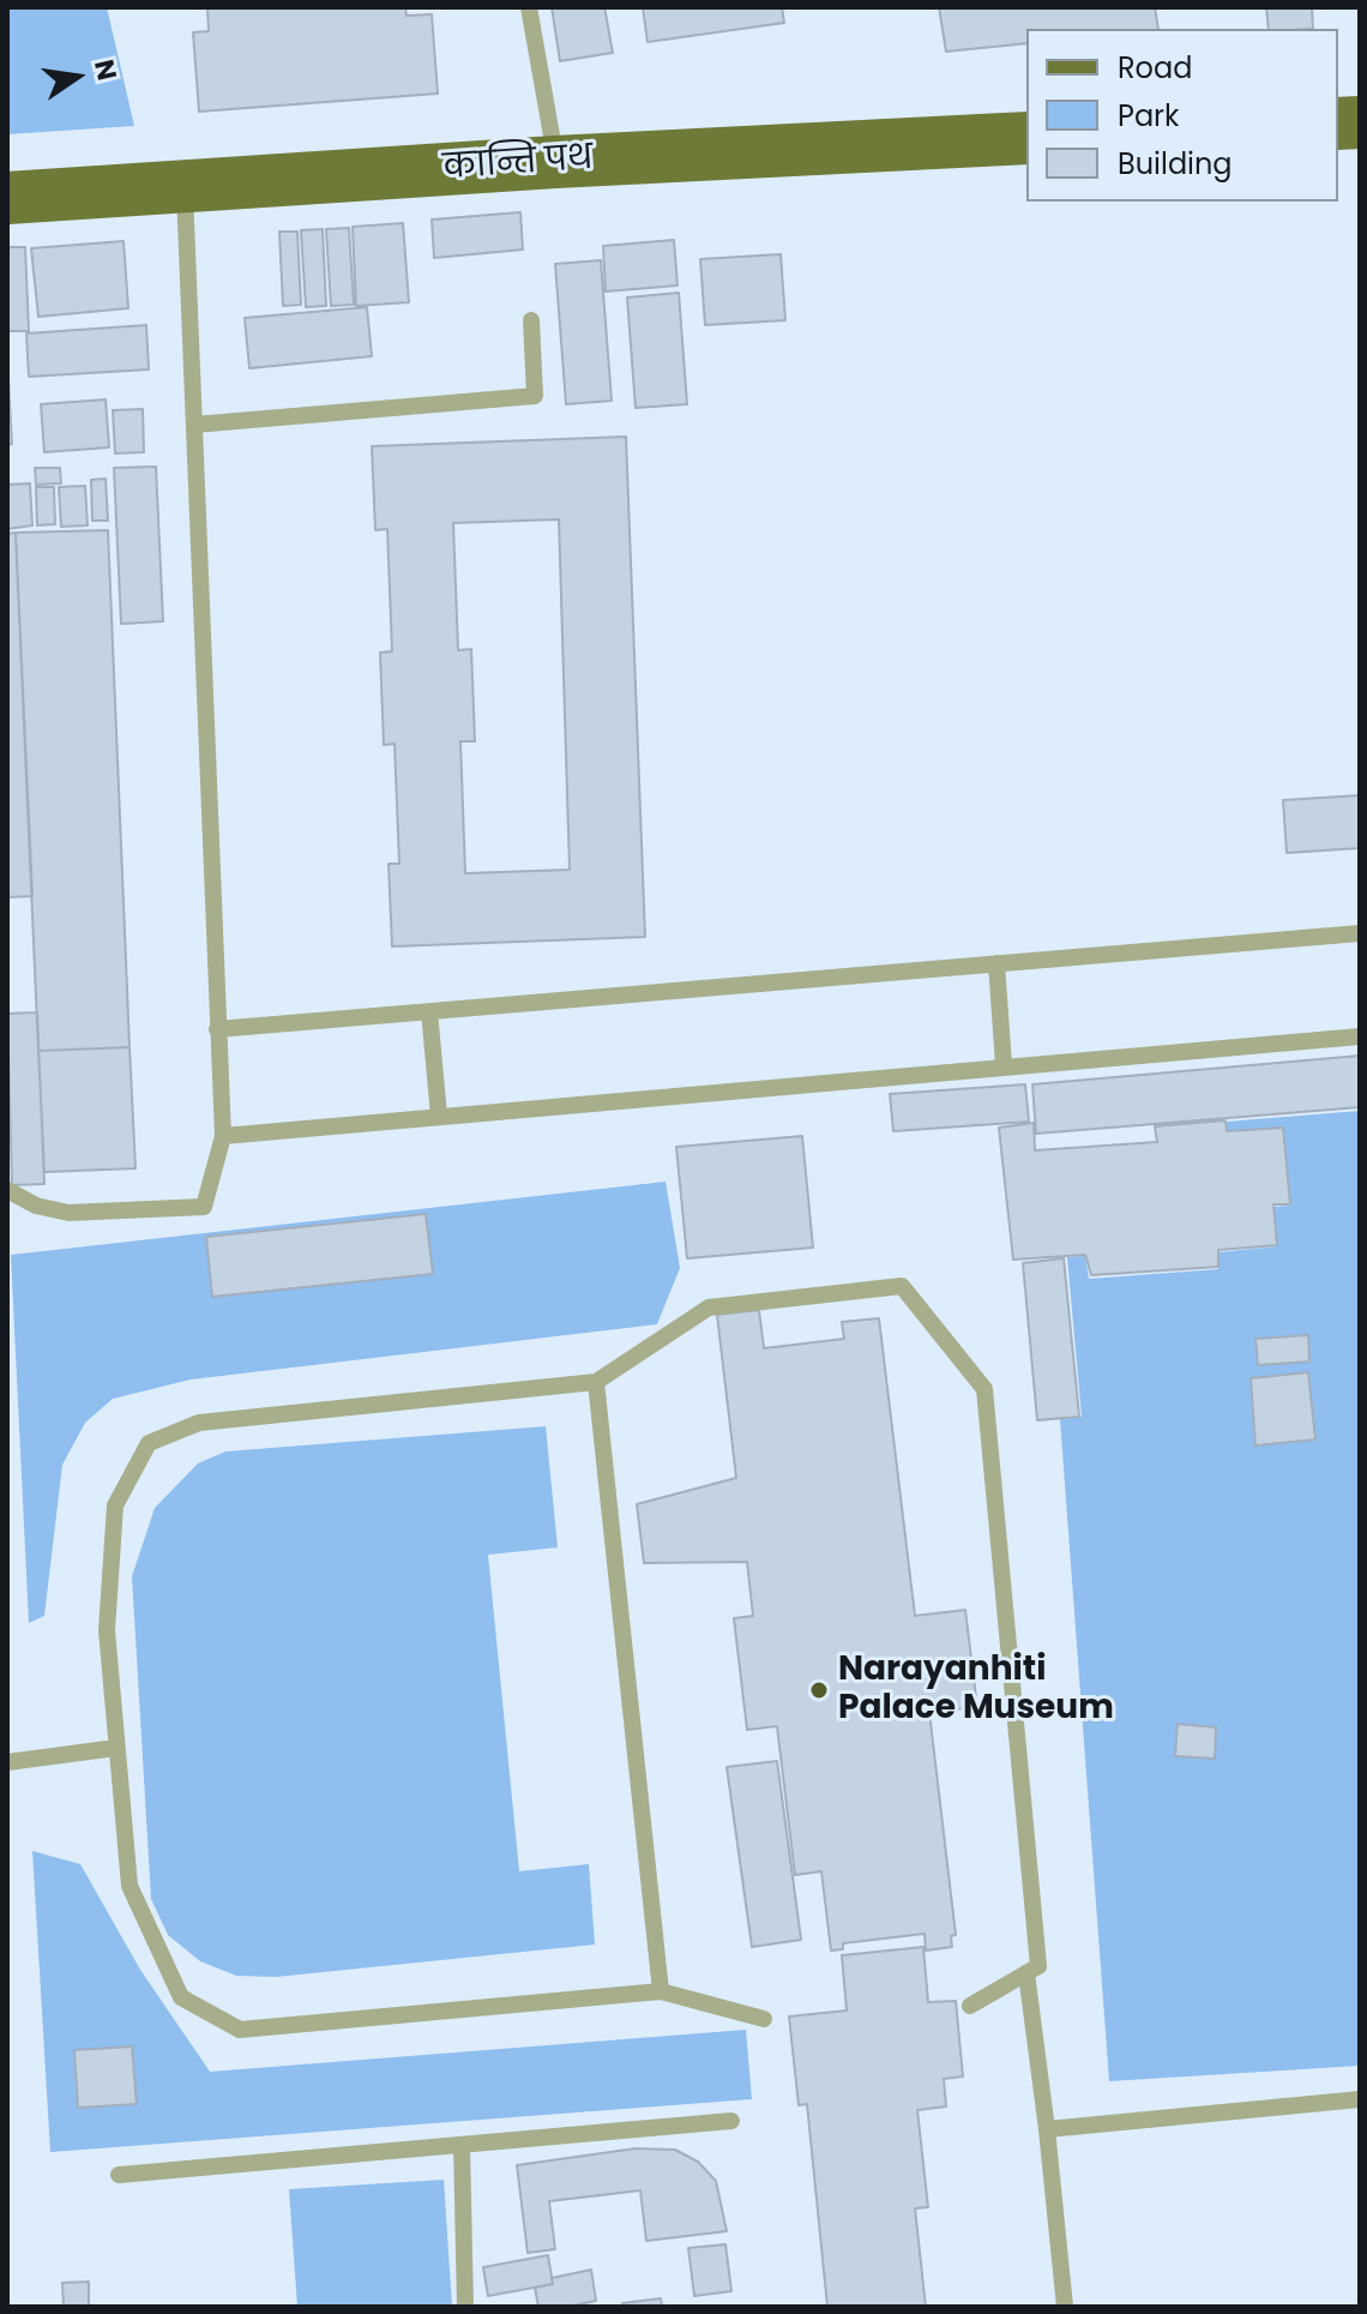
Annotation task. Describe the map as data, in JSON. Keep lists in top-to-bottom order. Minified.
{"streets":{"main road":["कान्ति पथ"]},"places":["Narayanhiti Palace Museum"],"legend":["Road","Park","Building"],"north":"right"}
